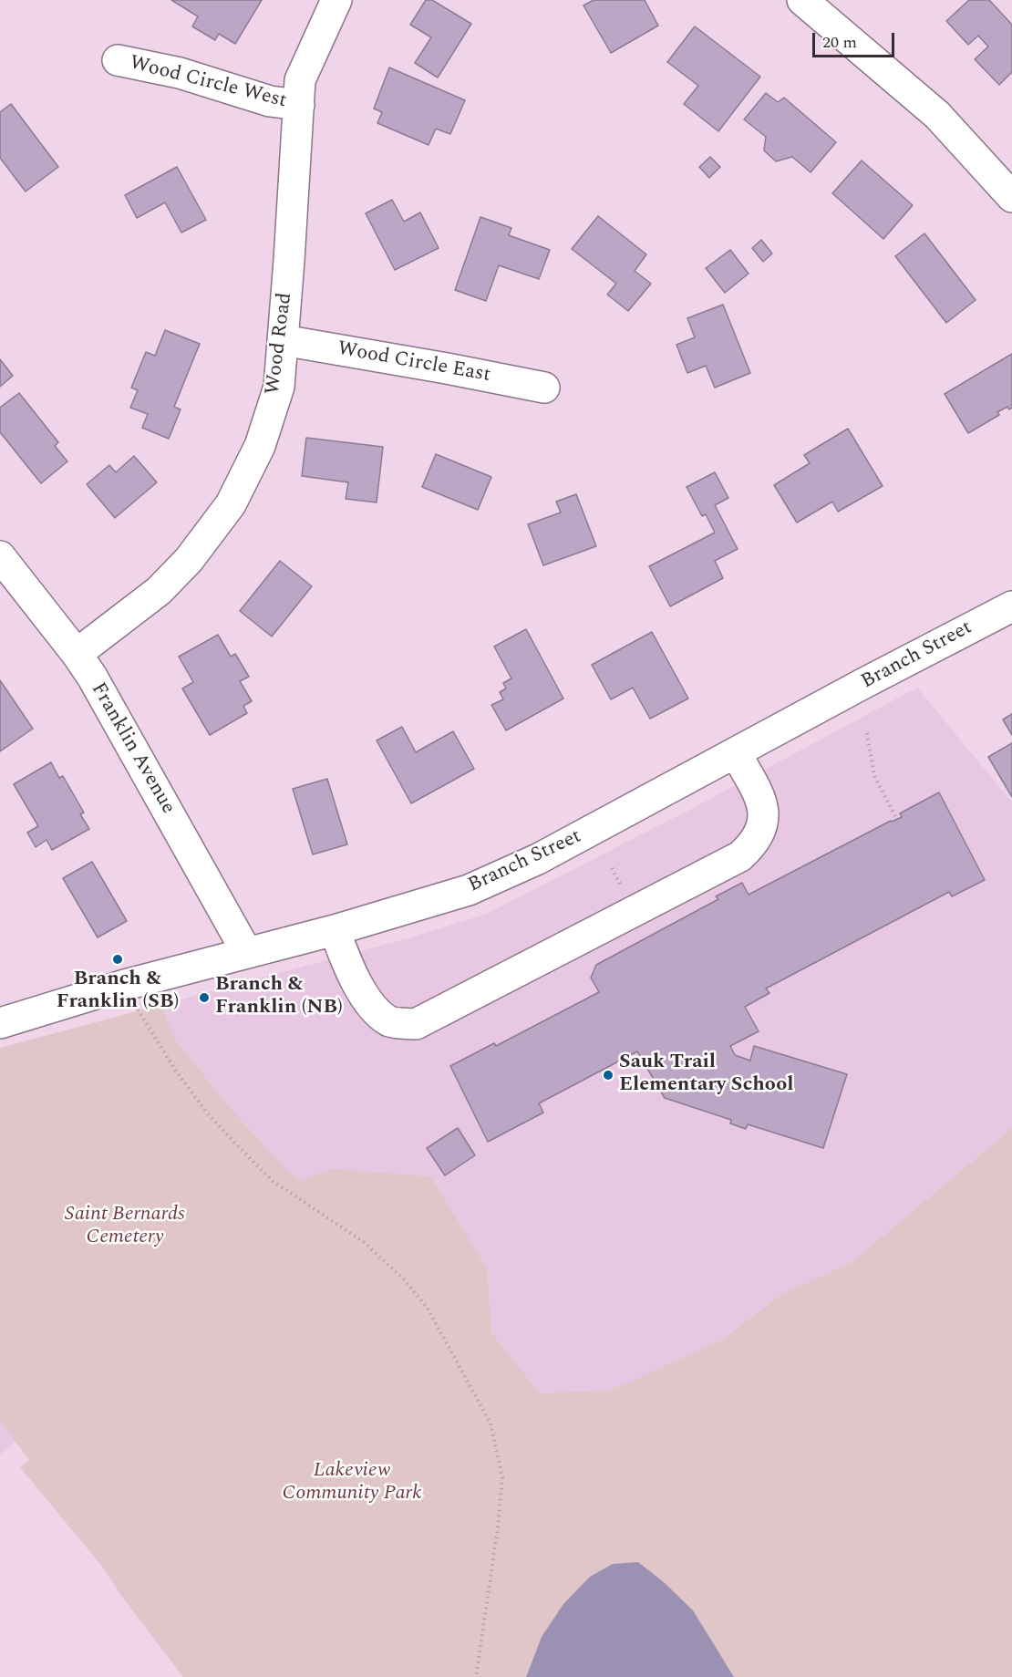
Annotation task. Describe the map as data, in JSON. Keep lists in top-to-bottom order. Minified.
{"streets":{"street":["Wood Circle West","Wood Road","Wood Circle East","Branch Street","Franklin Avenue"]},"crossings":[["Wood Circle West","Wood Road"],["Wood Road","Wood Circle East"],["Wood Road","Franklin Avenue"],["Branch Street","Franklin Avenue"]],"parks":["Saint Bernards Cemetery","Lakeview Community Park"],"places":["Branch & Franklin (SB)","Branch & Franklin (NB)","Sauk Trail Elementary School"],"scale_bar":"20 m"}
